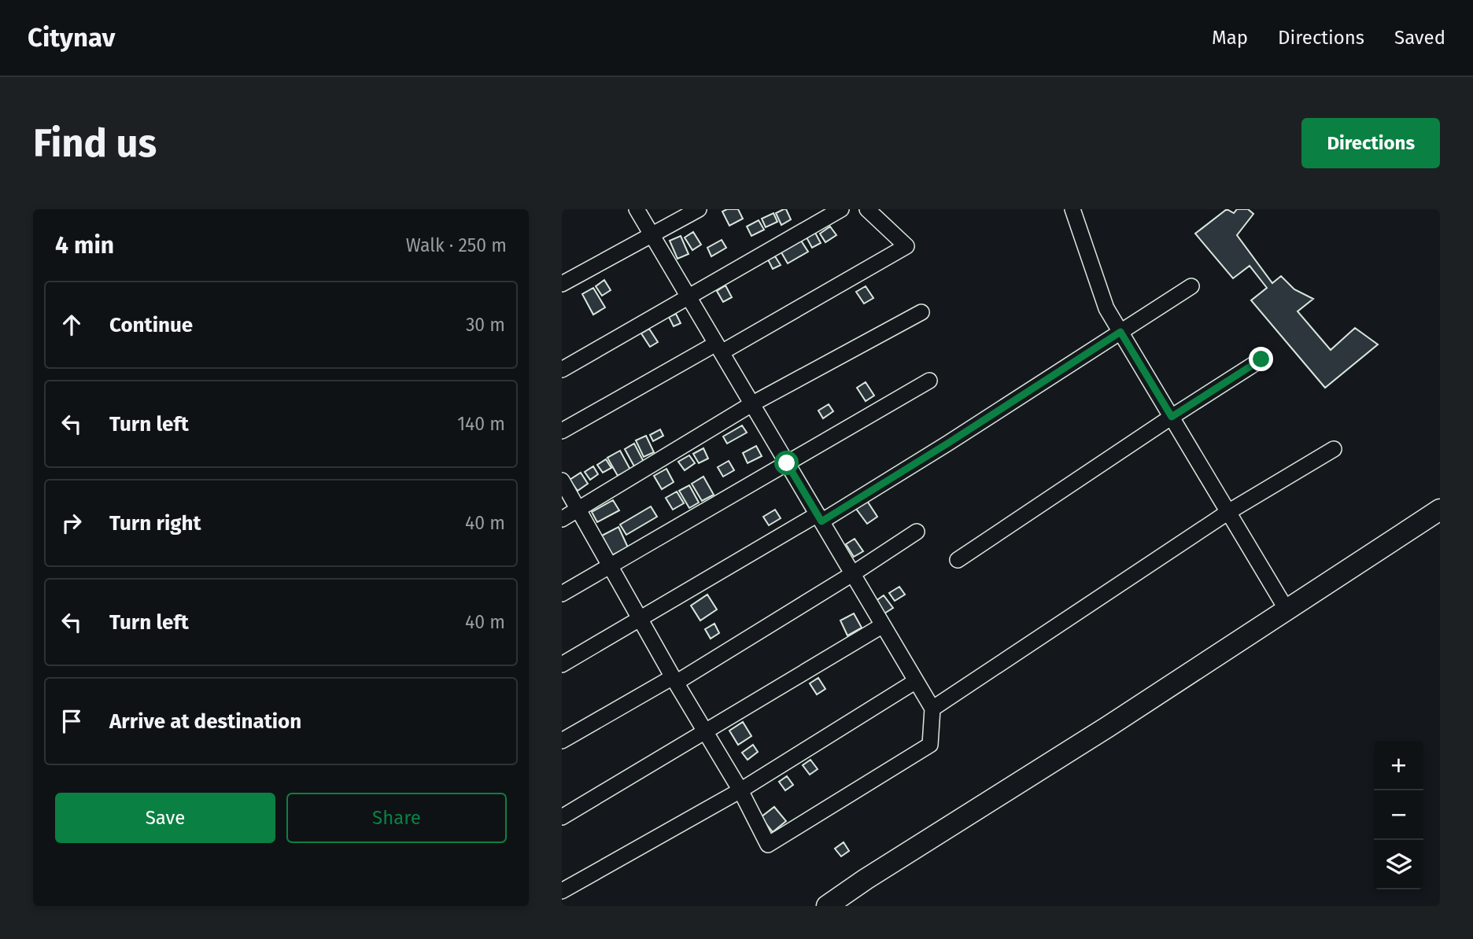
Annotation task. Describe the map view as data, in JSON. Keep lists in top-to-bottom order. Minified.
{"page":{"header":"Citynav","nav":["Map","Directions","Saved"],"buttons":["Directions",["Save","Share"]],"title":"Find us","heading":["4 min","Walk · 250 m"],"list":[["Continue","30 m"],["Turn left","140 m"],["Turn right","40 m"],["Turn left","40 m"],"Arrive at destination"],"map_buttons":["+","−"]}}
